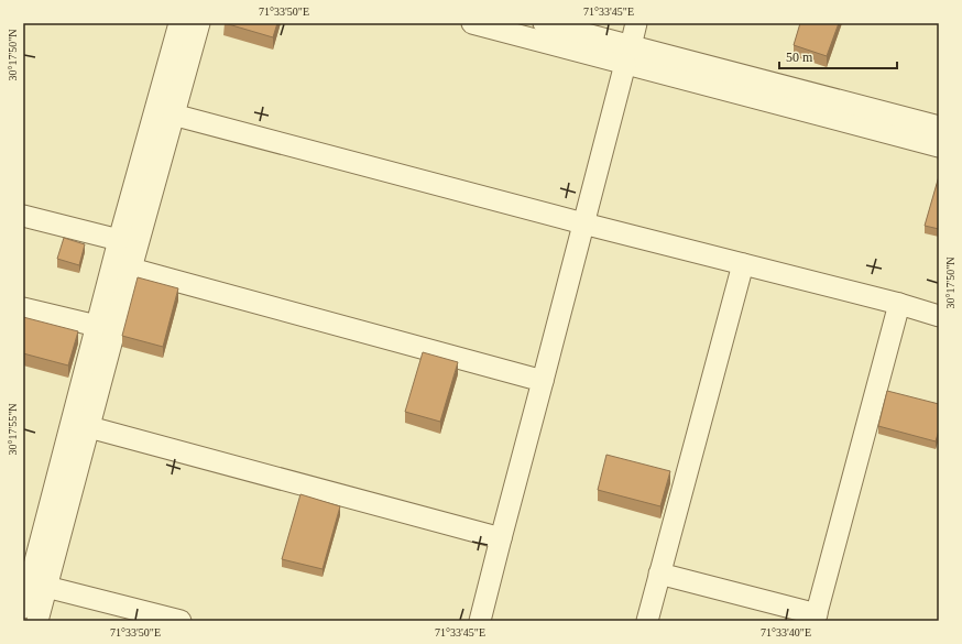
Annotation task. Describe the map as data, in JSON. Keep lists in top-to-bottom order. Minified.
{"scale_bar":"50 m","coordinates":["71°33'50\"E","71°33'45\"E","30°17'50\"N","30°17'55\"N","71°33'40\"E"]}
